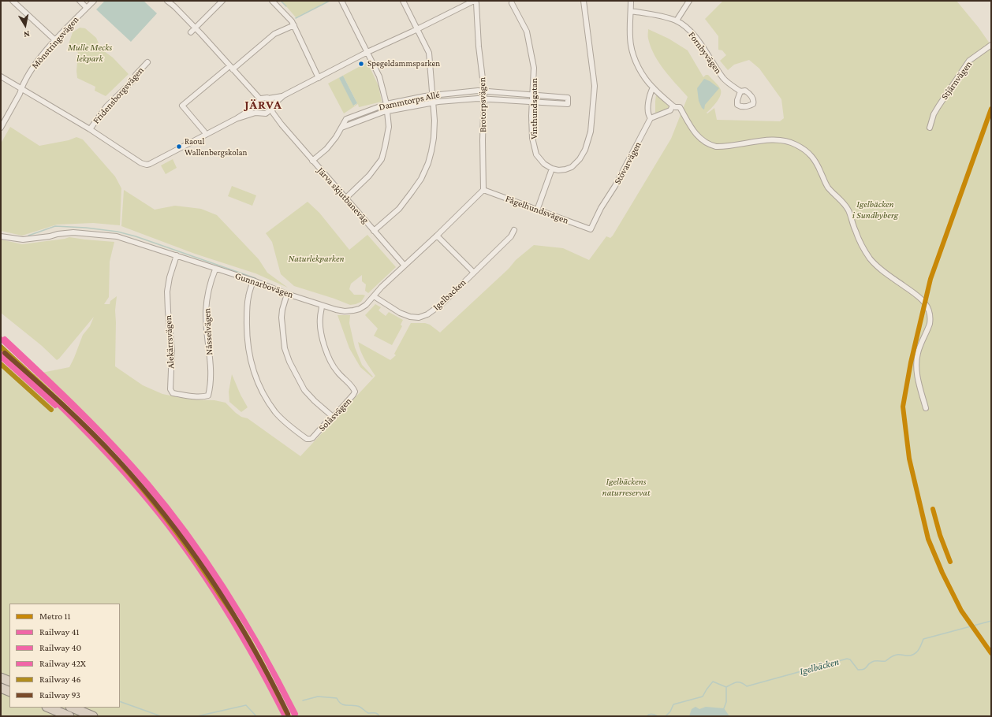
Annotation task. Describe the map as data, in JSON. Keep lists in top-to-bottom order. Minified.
{"streets":{"street":["Mönstringsvägen","Fornbyvägen","Stjärnvägen","Fridensborgsvägen","Dammtorps Allé","Brotorpsvägen","Vinthundsgatan","Stövarvägen","Järva skjutbaneväg","Fågelhundsvägen","Gunnarbovägen","Igelbacken","Nässelvägen","Alekärrsvägen","Solåsvägen"]},"crossings":[["Mönstringsvägen","Fridensborgsvägen"],["Fridensborgsvägen","Järva skjutbaneväg"],["Dammtorps Allé","Brotorpsvägen"],["Dammtorps Allé","Vinthundsgatan"],["Dammtorps Allé","Järva skjutbaneväg"],["Brotorpsvägen","Fågelhundsvägen"],["Brotorpsvägen","Gunnarbovägen"],["Stövarvägen","Fågelhundsvägen"],["Järva skjutbaneväg","Gunnarbovägen"],["Fågelhundsvägen","Gunnarbovägen"],["Gunnarbovägen","Igelbacken"],["Gunnarbovägen","Nässelvägen"],["Gunnarbovägen","Alekärrsvägen"],["Gunnarbovägen","Solåsvägen"],["Nässelvägen","Alekärrsvägen"]],"districts":["JÄRVA"],"water":["Igelbäcken"],"parks":["Mulle Mecks lekpark","Igelbäcken i Sundbyberg","Naturlekparken","Igelbäckens naturreservat"],"places":["Spegeldammsparken","Raoul Wallenbergskolan"],"lines":["metro line 11","rail line 41","rail line 42X","rail line 46","rail line 40","rail line 93"],"legend":["Metro 11","Railway 41","Railway 40","Railway 42X","Railway 46","Railway 93"],"north":"bottom"}
